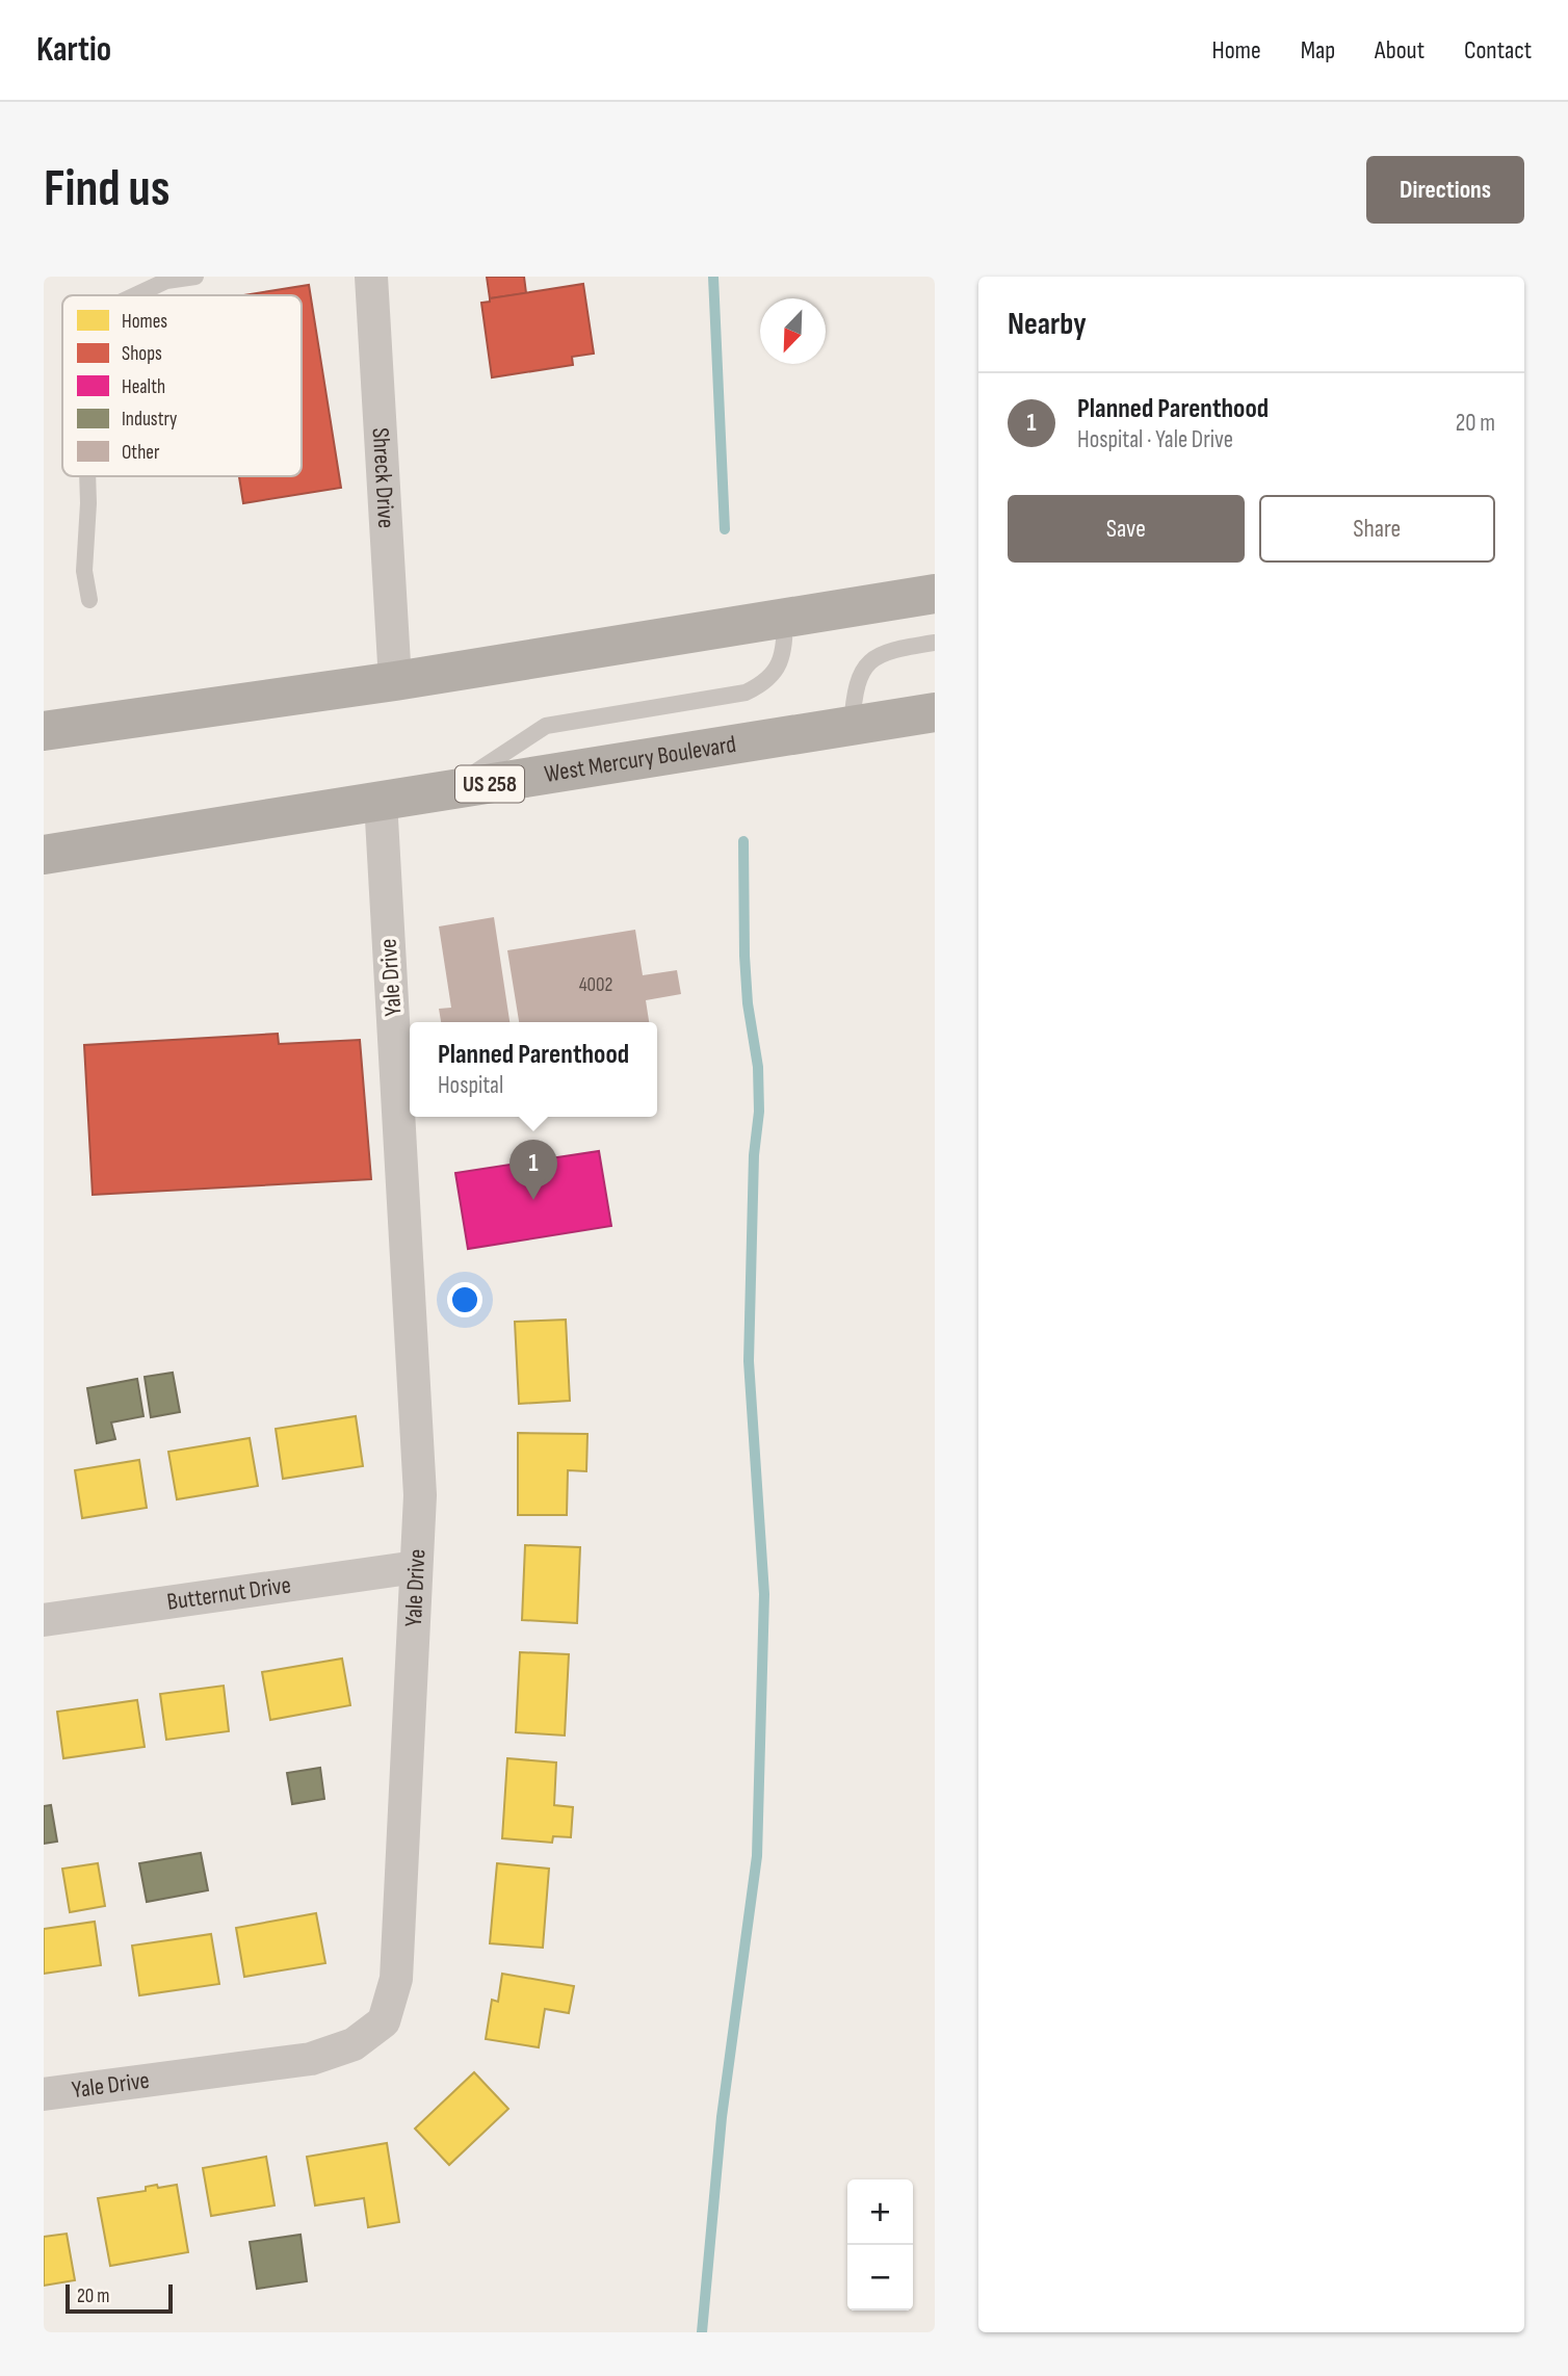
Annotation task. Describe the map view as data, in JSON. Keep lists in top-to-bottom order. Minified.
{"streets":{"highway":["West Mercury Boulevard","US 258"],"street":["Shreck Drive","Yale Drive","Butternut Drive"]},"crossings":[["West Mercury Boulevard","Yale Drive"],["Yale Drive","Butternut Drive"]],"house_numbers":["4002"],"legend":["Homes","Shops","Health","Industry","Other"],"scale_bar":"20 m","north":"bottom left","page":{"header":"Kartio","nav":["Home","Map","About","Contact"],"buttons":["Directions",["Save","Share"]],"title":"Find us","heading":"Nearby","list":[{"mark":"1","name":"Planned Parenthood","note":"Hospital · Yale Drive","value":"20 m"}],"popup":["Planned Parenthood","Hospital"],"pins":"1","map_buttons":["+","−"],"scale":"20 m"}}
